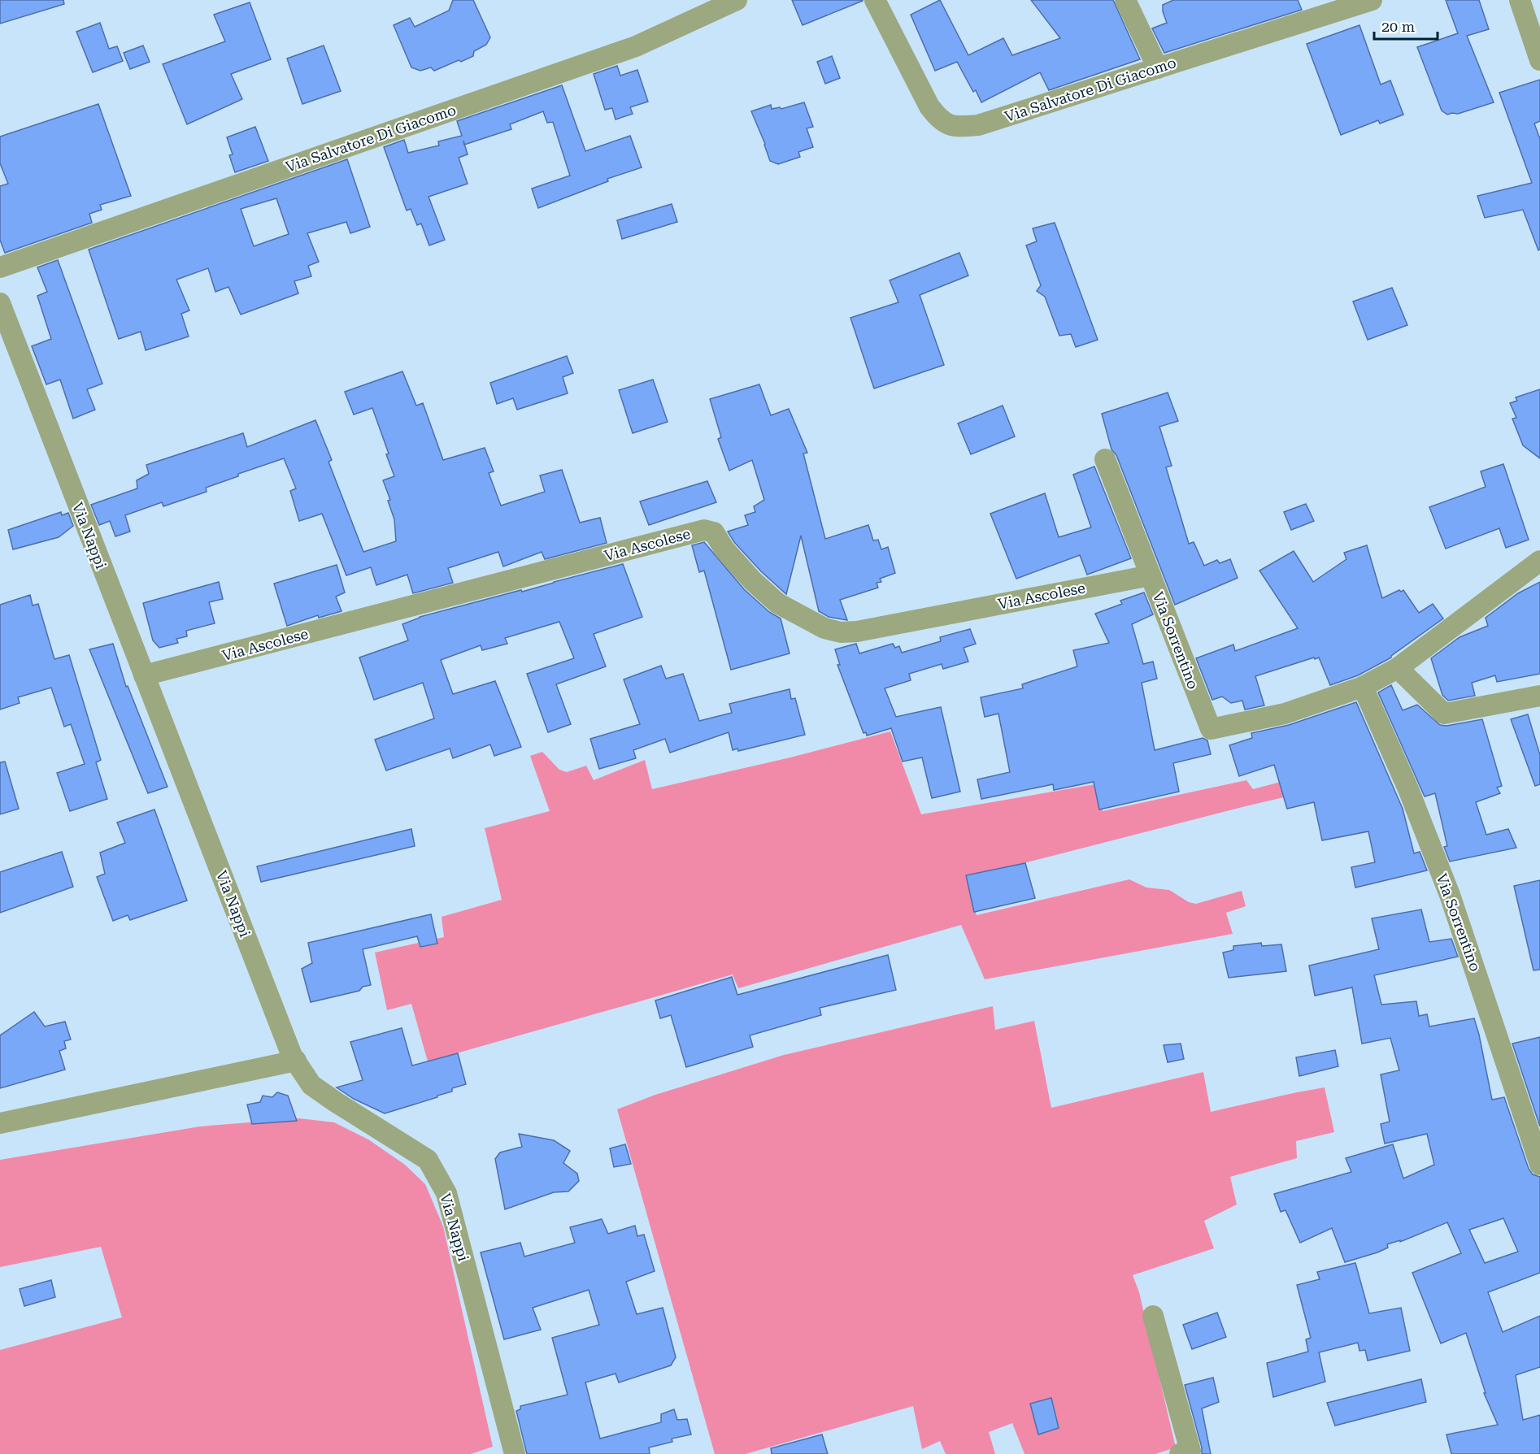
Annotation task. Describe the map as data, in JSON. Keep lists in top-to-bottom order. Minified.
{"streets":{"street":["Via Salvatore Di Giacomo","Via Nappi","Via Ascolese","Via Sorrentino"]},"crossings":[["Via Nappi","Via Ascolese"],["Via Ascolese","Via Sorrentino"]],"scale_bar":"20 m"}
